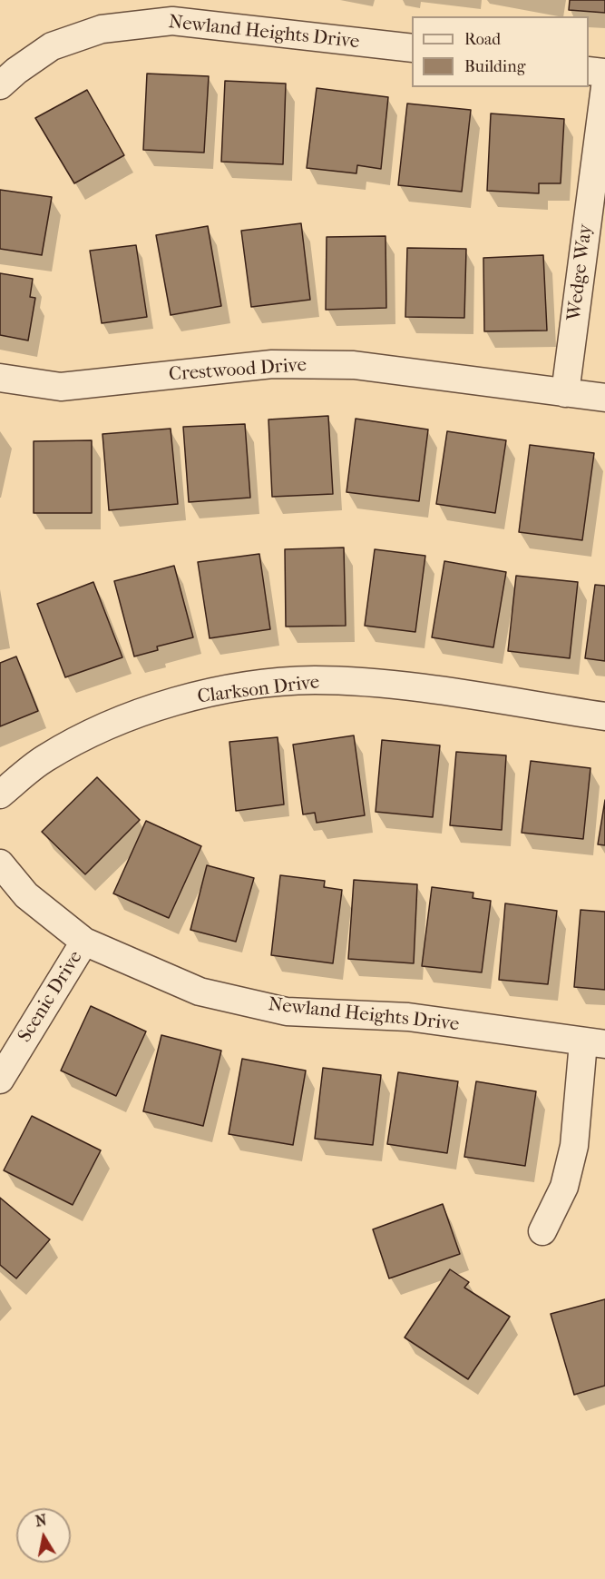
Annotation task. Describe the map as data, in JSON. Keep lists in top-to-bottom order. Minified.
{"streets":{"street":["Newland Heights Drive","Wedge Way","Crestwood Drive","Clarkson Drive","Scenic Drive"]},"crossings":[["Newland Heights Drive","Scenic Drive"],["Wedge Way","Crestwood Drive"]],"legend":["Road","Building"],"north":"top"}
